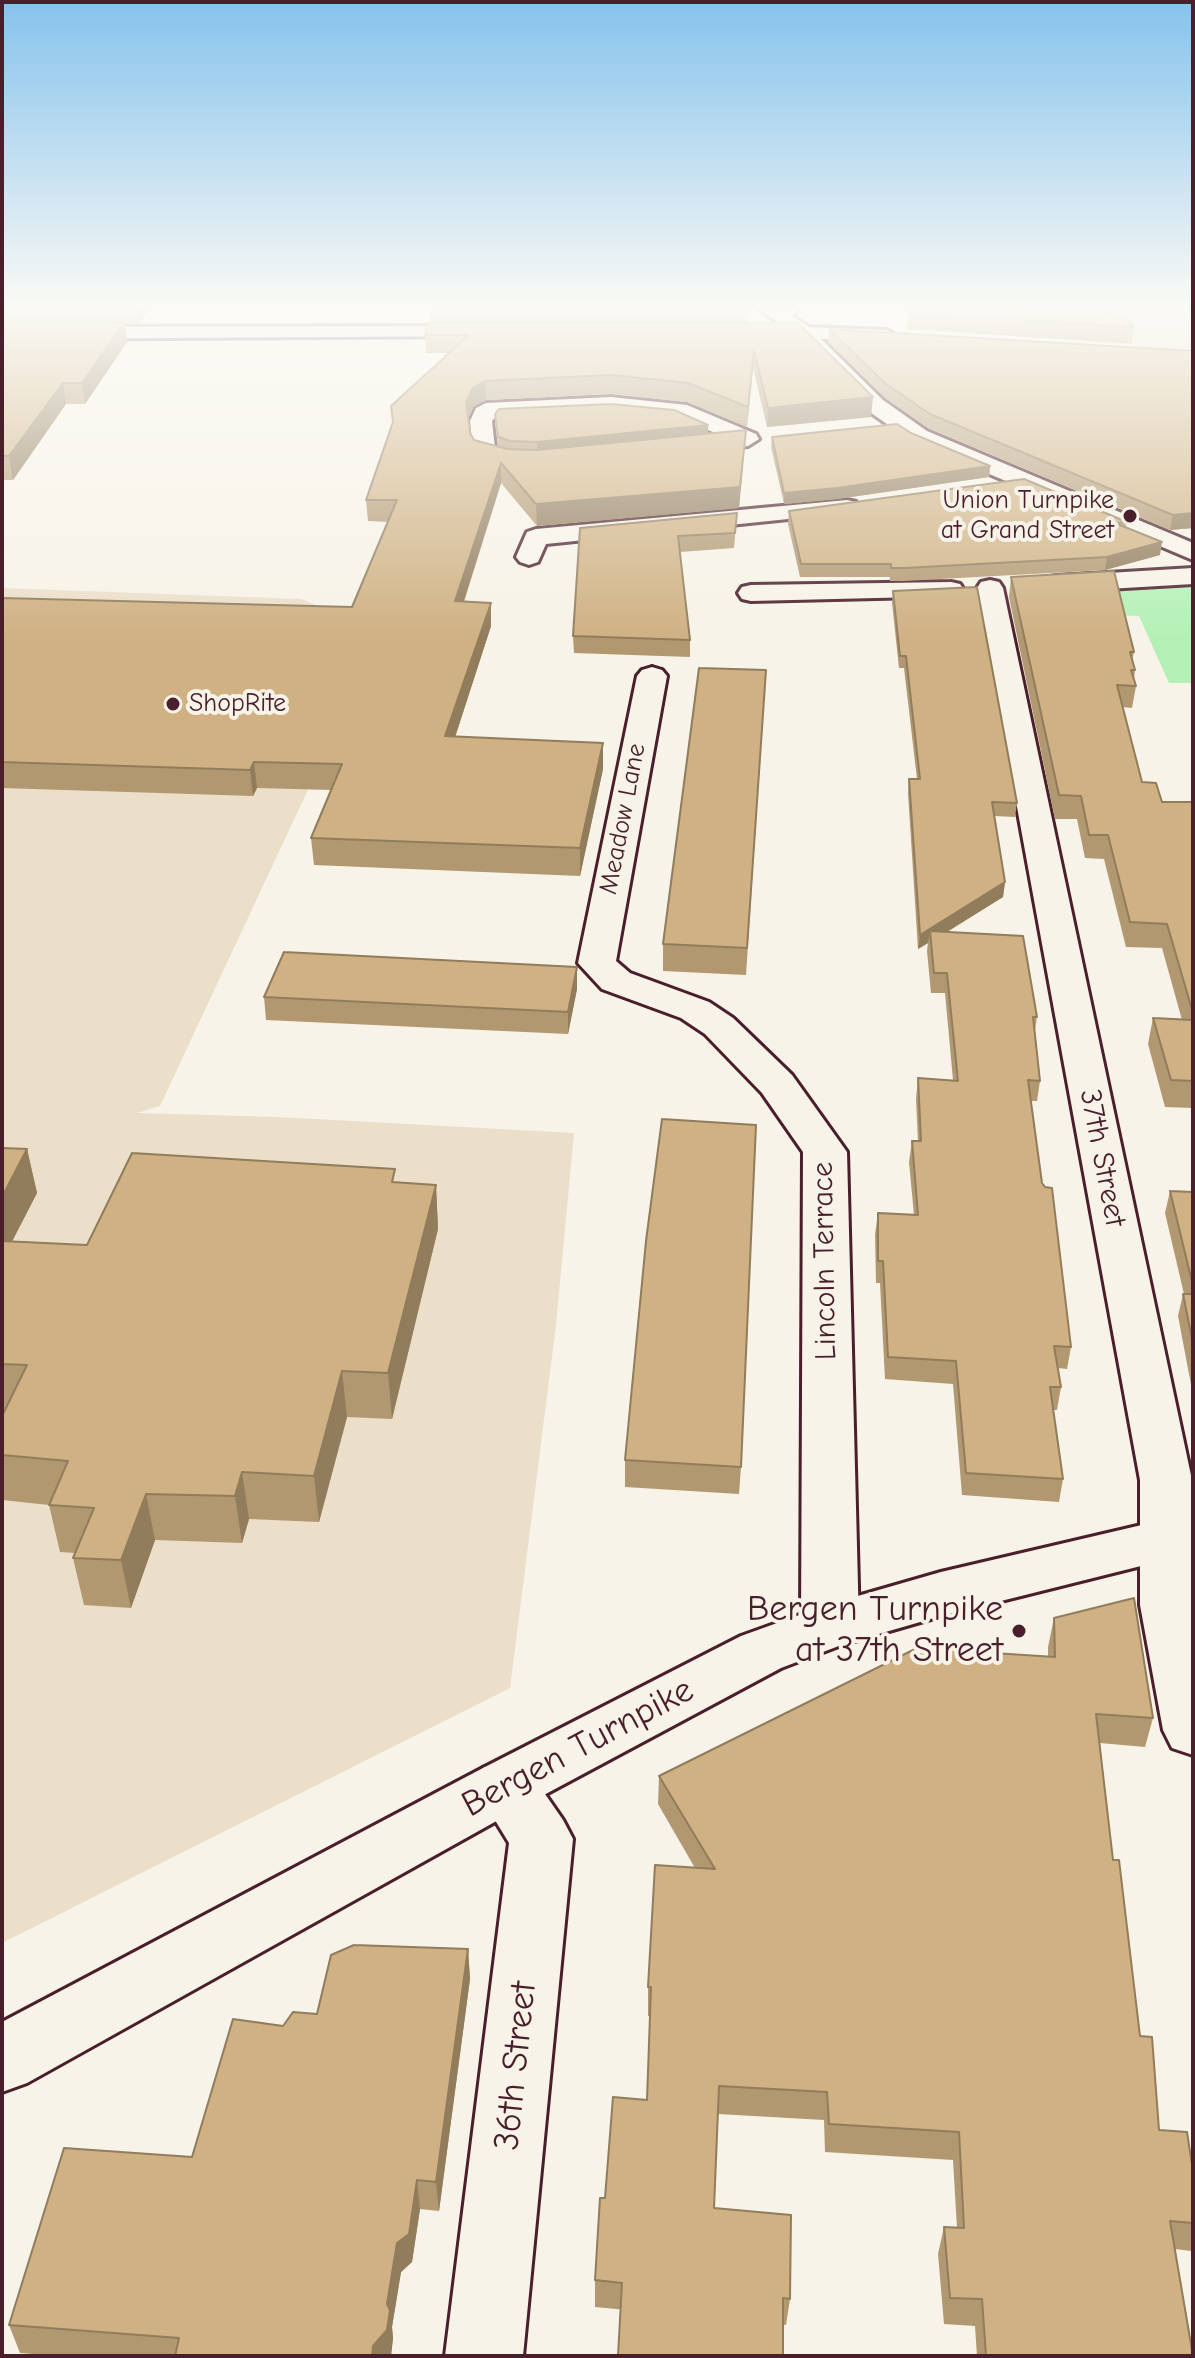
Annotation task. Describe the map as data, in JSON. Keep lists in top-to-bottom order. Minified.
{"streets":{"street":["Meadow Lane","37th Street","Lincoln Terrace","Bergen Turnpike","36th Street"]},"crossings":[["Meadow Lane","Lincoln Terrace"],["37th Street","Bergen Turnpike"],["Lincoln Terrace","Bergen Turnpike"],["Bergen Turnpike","36th Street"]],"places":["Union Turnpike at Grand Street","ShopRite","Bergen Turnpike at 37th Street"]}
